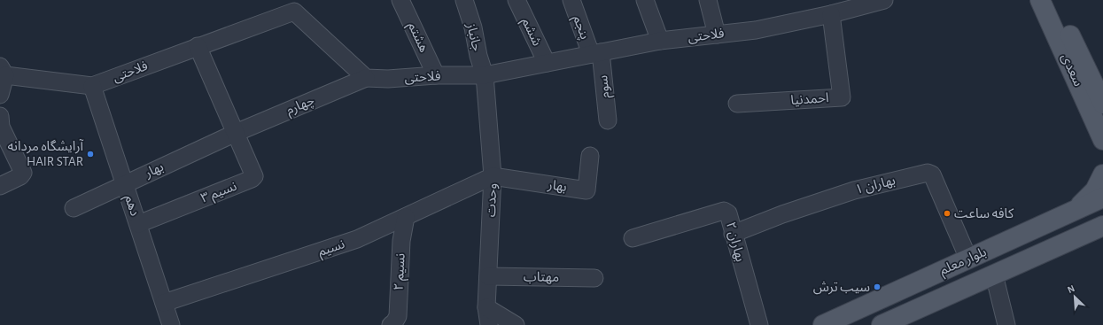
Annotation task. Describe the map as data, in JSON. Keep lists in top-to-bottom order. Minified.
{"streets":{"main road":["سعدی","بلوار معلم"],"street":["پنجم","ششم","فلاحتی","هشتم","جانباز","سوم","احمدنیا","چهارم","بهار","بهاران ۱","نسیم ۳","وحدت","دهم","بهاران ۲","نسیم","نسیم ٢","مهتاب"]},"crossings":[["پنجم","فلاحتی"],["پنجم","سوم"],["ششم","فلاحتی"],["فلاحتی","هشتم"],["فلاحتی","جانباز"],["فلاحتی","سوم"],["فلاحتی","احمدنیا"],["فلاحتی","چهارم"],["فلاحتی","وحدت"],["فلاحتی","دهم"],["جانباز","وحدت"],["چهارم","بهار"],["چهارم","نسیم ۳"],["بهار","نسیم ۳"],["بهار","وحدت"],["بهار","دهم"],["بهار","نسیم"],["بهاران ۱","بهاران ۲"],["بهاران ۱","بلوار معلم"],["نسیم ۳","دهم"],["وحدت","نسیم"],["وحدت","مهتاب"],["دهم","نسیم"],["نسیم","نسیم ٢"]],"places":["آرایشگاه مردانه HAIR STAR","کافه ساعت","سیب ترش"],"north":"top left"}
